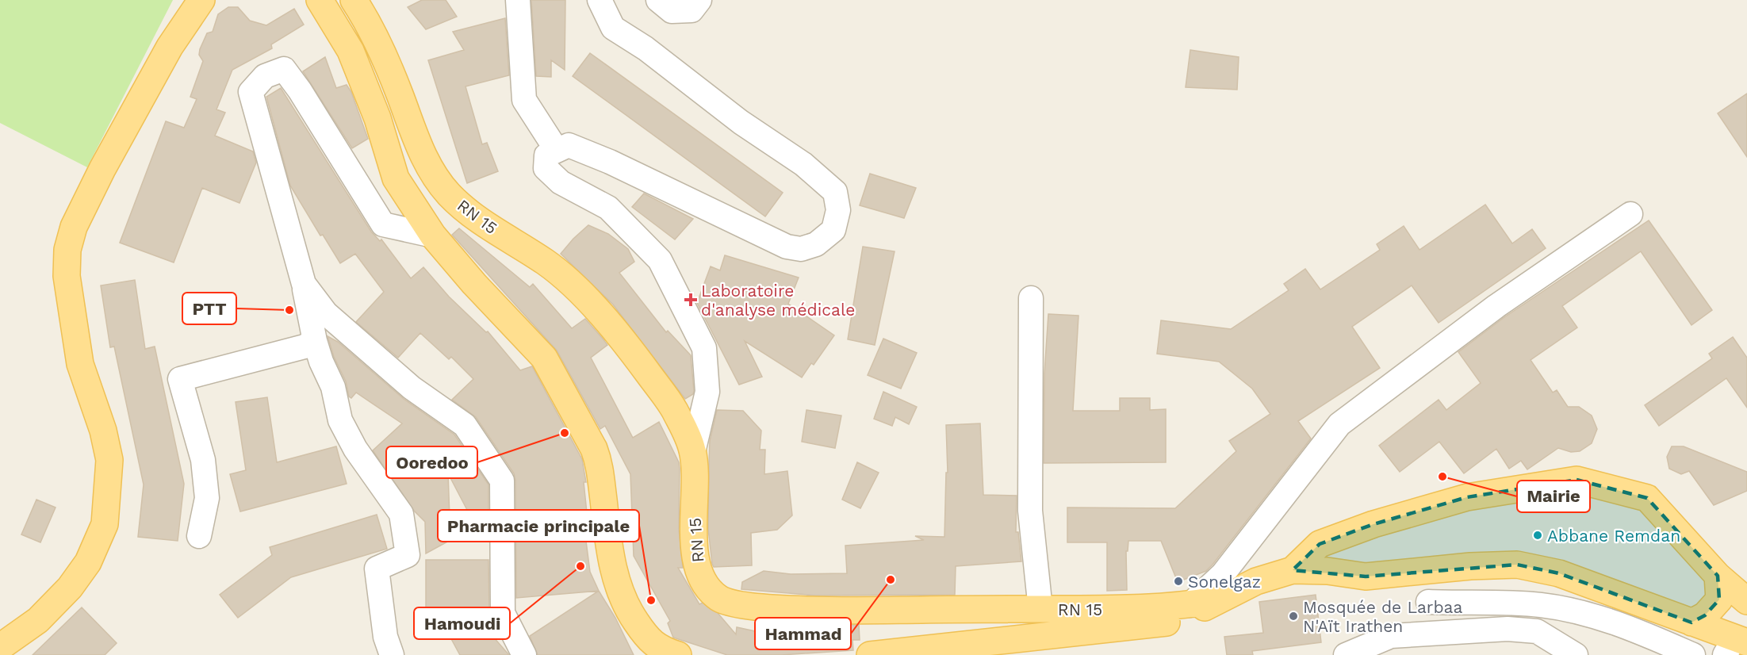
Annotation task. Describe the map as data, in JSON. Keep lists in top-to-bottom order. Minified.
{"streets":{"main road":["RN 15"]},"places":{"health":["Laboratoire d'analyse médicale"],"other":["PTT","Ooredoo","Mairie","Abbane Remdan","Hamoudi","Hammad","Sonelgaz","Pharmacie principale","Mosquée de Larbaa N'Aït Irathen"]}}
